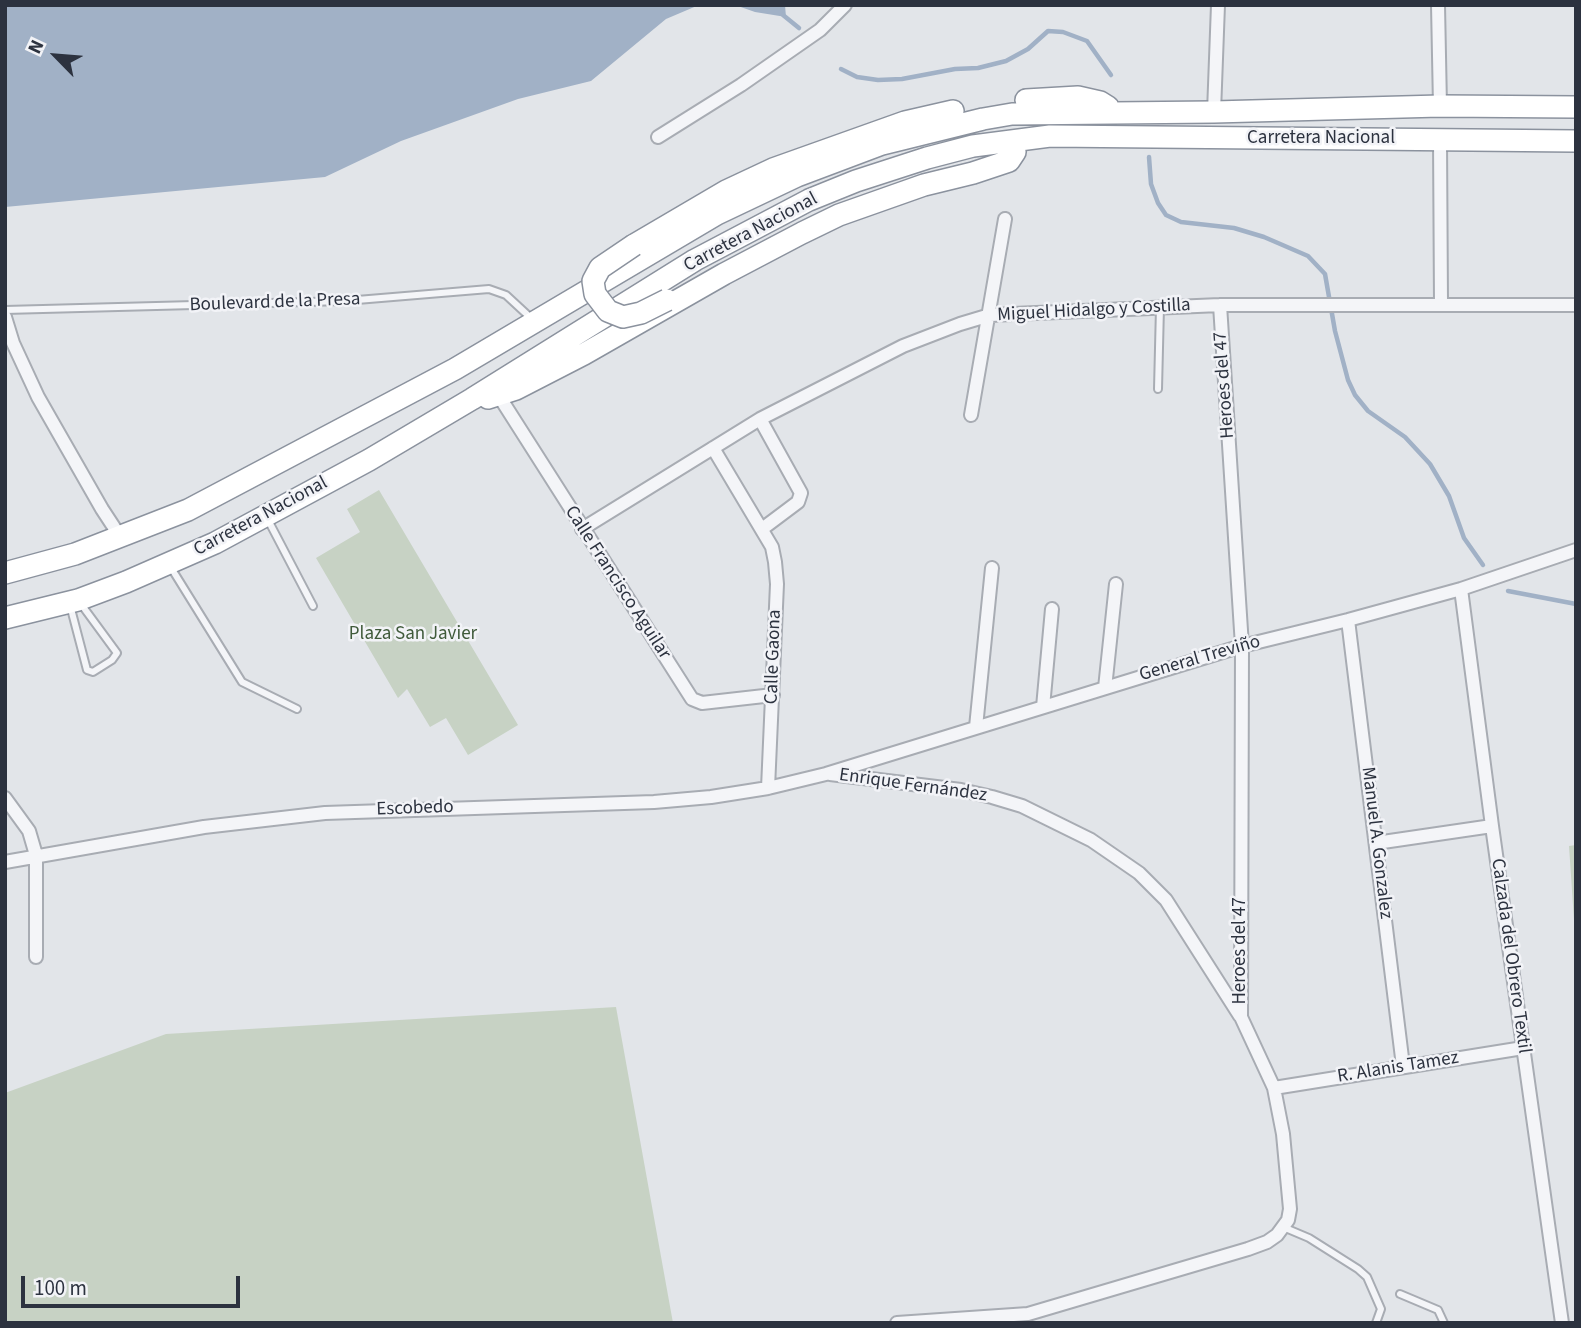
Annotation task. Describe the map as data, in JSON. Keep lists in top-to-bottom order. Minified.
{"streets":{"highway":["Carretera Nacional"],"street":["Miguel Hidalgo y Costilla","Heroes del 47","Calle Francisco Aguilar","Calle Gaona","General Treviño","Enrique Fernández","Escobedo","Manuel A. Gonzalez","Calzada del Obrero Textil","R. Alanis Tamez"],"lane":["Boulevard de la Presa"]},"crossings":[["Carretera Nacional","Boulevard de la Presa"],["Miguel Hidalgo y Costilla","Heroes del 47"],["Miguel Hidalgo y Costilla","Calle Francisco Aguilar"],["Miguel Hidalgo y Costilla","Calle Gaona"],["Heroes del 47","General Treviño"],["Heroes del 47","Enrique Fernández"],["Heroes del 47","R. Alanis Tamez"],["Calle Francisco Aguilar","Calle Gaona"],["Calle Gaona","Escobedo"],["General Treviño","Enrique Fernández"],["General Treviño","Escobedo"],["General Treviño","Manuel A. Gonzalez"],["General Treviño","Calzada del Obrero Textil"],["Enrique Fernández","Escobedo"],["Manuel A. Gonzalez","R. Alanis Tamez"],["Calzada del Obrero Textil","R. Alanis Tamez"]],"parks":["Plaza San Javier"],"scale_bar":"100 m","north":"top left"}
